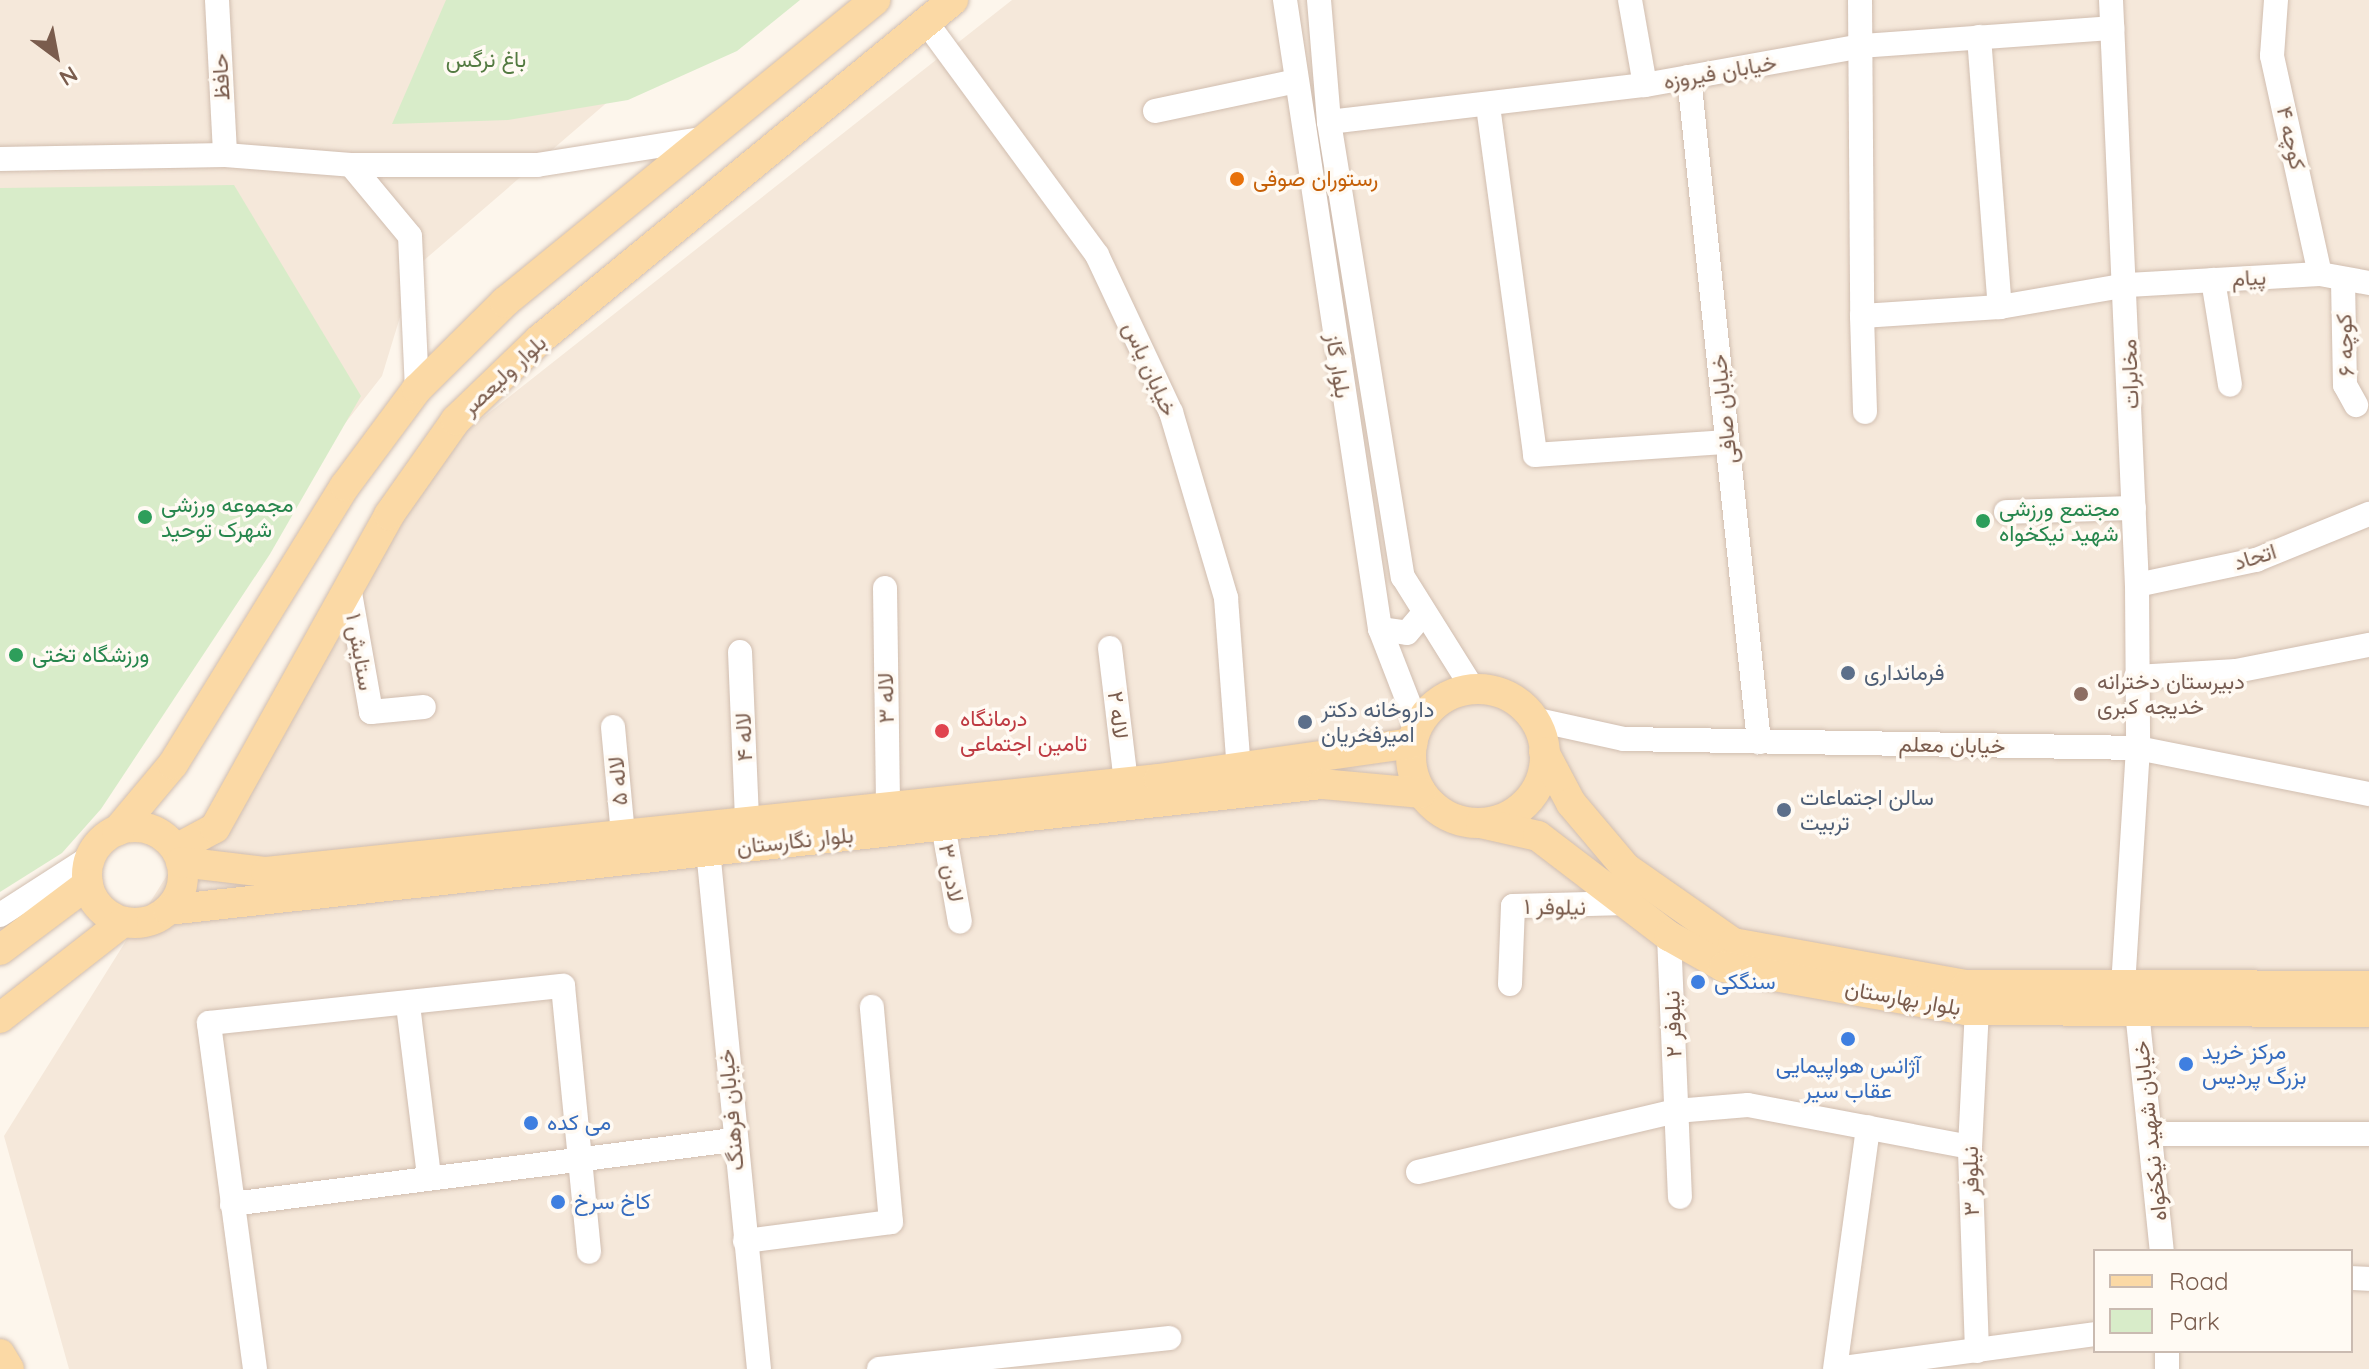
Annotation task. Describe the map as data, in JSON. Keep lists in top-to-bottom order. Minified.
{"streets":{"main road":["بلوار ولیعصر","بلوار نگارستان","بلوار بهارستان"],"street":["خیابان فیروزه","حافظ","کوچه ۴","پیام","کوچه ۶","بلوار گاز","خیابان یاس","مخابرات","خیابان صافی","اتحاد","ستایش ۱","لاله ۳","لاله ۲","لاله ۴","خیابان معلم","لاله ۵","لادن ۳","نیلوفر ۱","نیلوفر ۲","خیابان فرهنگ","خیابان شهید نیکخواه","نیلوفر ۳"]},"crossings":[["خیابان فیروزه","بلوار گاز"],["خیابان فیروزه","مخابرات"],["خیابان فیروزه","خیابان صافی"],["کوچه ۴","پیام"],["کوچه ۴","کوچه ۶"],["پیام","کوچه ۶"],["پیام","مخابرات"],["بلوار گاز","خیابان معلم"],["بلوار گاز","بلوار نگارستان"],["بلوار گاز","بلوار بهارستان"],["خیابان یاس","بلوار ولیعصر"],["خیابان یاس","بلوار نگارستان"],["مخابرات","اتحاد"],["مخابرات","خیابان معلم"],["مخابرات","خیابان شهید نیکخواه"],["بلوار ولیعصر","ستایش ۱"],["بلوار ولیعصر","بلوار نگارستان"],["خیابان صافی","خیابان معلم"],["لاله ۳","بلوار نگارستان"],["لاله ۲","بلوار نگارستان"],["لاله ۴","بلوار نگارستان"],["خیابان معلم","بلوار نگارستان"],["خیابان معلم","بلوار بهارستان"],["خیابان معلم","خیابان شهید نیکخواه"],["لاله ۵","بلوار نگارستان"],["بلوار نگارستان","لادن ۳"],["بلوار نگارستان","بلوار بهارستان"],["بلوار نگارستان","خیابان فرهنگ"],["نیلوفر ۱","بلوار بهارستان"],["بلوار بهارستان","نیلوفر ۲"],["بلوار بهارستان","خیابان شهید نیکخواه"],["بلوار بهارستان","نیلوفر ۳"]],"parks":["باغ نرگس"],"places":["رستوران صوفی","مجموعه ورزشی شهرک توحید","مجتمع ورزشی شهید نیکخواه","ورزشگاه تختی","فرمانداری","دبیرستان دخترانه خدیجه کبری","داروخانه دکتر امیرفخریان","درمانگاه تامین اجتماعی","سالن اجتماعات تربیت","سنگکی","آژانس هواپیمایی عقاب سیر","مرکز خرید بزرگ پردیس","می کده","کاخ سرخ"],"legend":["Road","Park"],"north":"bottom right"}
